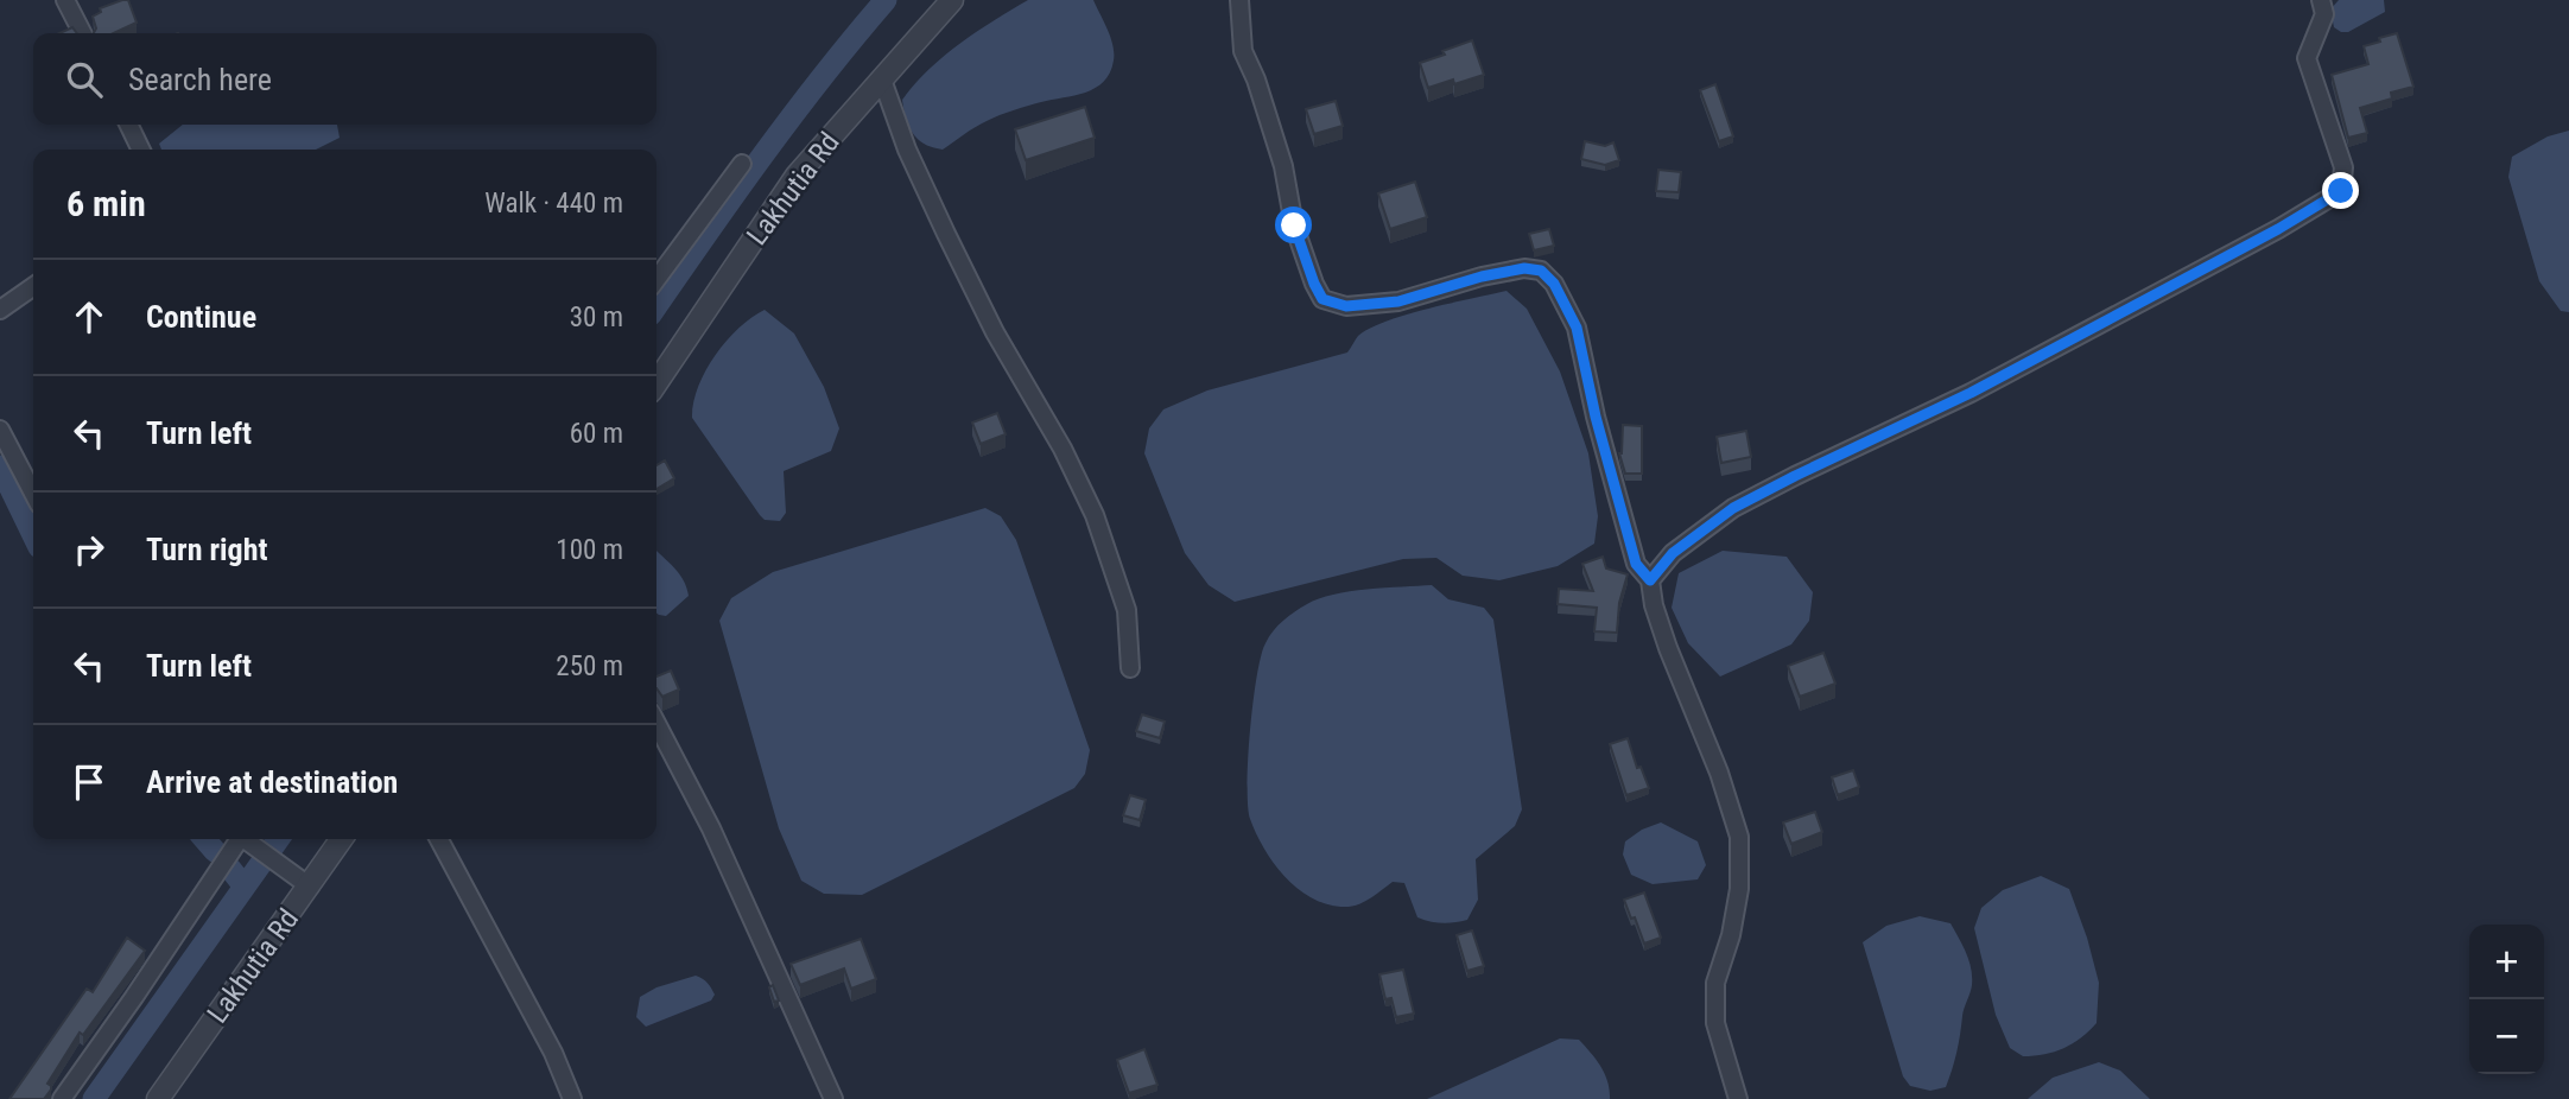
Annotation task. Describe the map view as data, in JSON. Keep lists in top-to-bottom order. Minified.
{"streets":{"street":["Lakhutia Rd"]},"page":{"search":"Search here","heading":["6 min","Walk · 440 m"],"list":[["Continue","30 m"],["Turn left","60 m"],["Turn right","100 m"],["Turn left","250 m"],"Arrive at destination"],"map_buttons":["+","−"]}}
